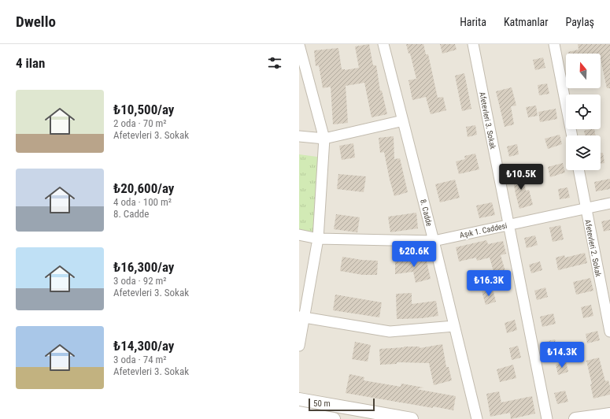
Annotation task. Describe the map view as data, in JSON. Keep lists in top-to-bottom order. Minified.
{"streets":{"street":["Afetevleri 3. Sokak","8. Cadde","Aşık 1. Caddesi","Afetevleri 2. Sokak"]},"crossings":[["Afetevleri 3. Sokak","Aşık 1. Caddesi"],["8. Cadde","Aşık 1. Caddesi"],["Aşık 1. Caddesi","Afetevleri 2. Sokak"]],"scale_bar":"50 m","north":"top","page":{"header":"Dwello","nav":["Harita","Katmanlar","Paylaş"],"heading":"4 ilan","list":[{"name":"₺10,500/ay","note":"2 oda · 70 m² · Afetevleri 3. Sokak"},{"name":"₺20,600/ay","note":"4 oda · 100 m² · 8. Cadde"},{"name":"₺16,300/ay","note":"3 oda · 92 m² · Afetevleri 3. Sokak"},{"name":"₺14,300/ay","note":"3 oda · 74 m² · Afetevleri 3. Sokak"}],"price":["₺10.5K","₺20.6K","₺16.3K","₺14.3K"],"scale":"50 m"}}
